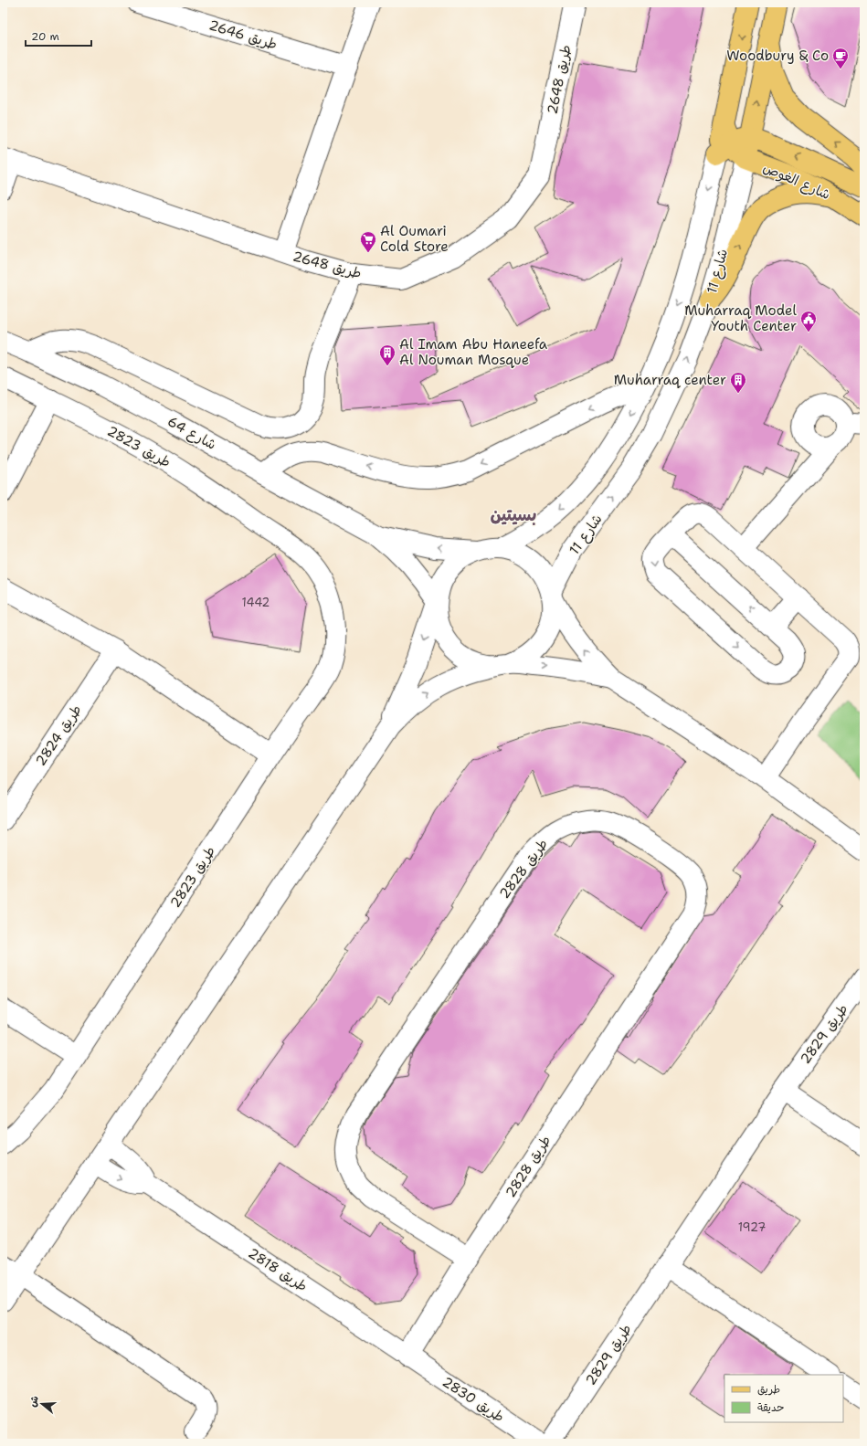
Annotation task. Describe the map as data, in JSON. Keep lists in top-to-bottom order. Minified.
{"streets":{"main road":["شارع الغوص","شارع 11"],"street":["طريق 2646","طريق 2648","شارع 64","طريق 2823","طريق 2824","طريق 2828","طريق 2829","طريق 2818","طريق 2830"]},"crossings":[["شارع الغوص","شارع 11"],["شارع 11","شارع 64"],["طريق 2828","طريق 2818"],["طريق 2828","طريق 2830"],["طريق 2818","طريق 2830"]],"districts":["بسيتين"],"places":{"cafe":["Woodbury & Co"],"supermarket":["Al Oumari Cold Store"],"public building":["Muharraq Model Youth Center"],"building":["Al Imam Abu Haneefa Al Nouman Mosque","Muharraq center"]},"house_numbers":["1442","1927"],"legend":["طريق","حديقة"],"scale_bar":"20 m","north":"left"}
